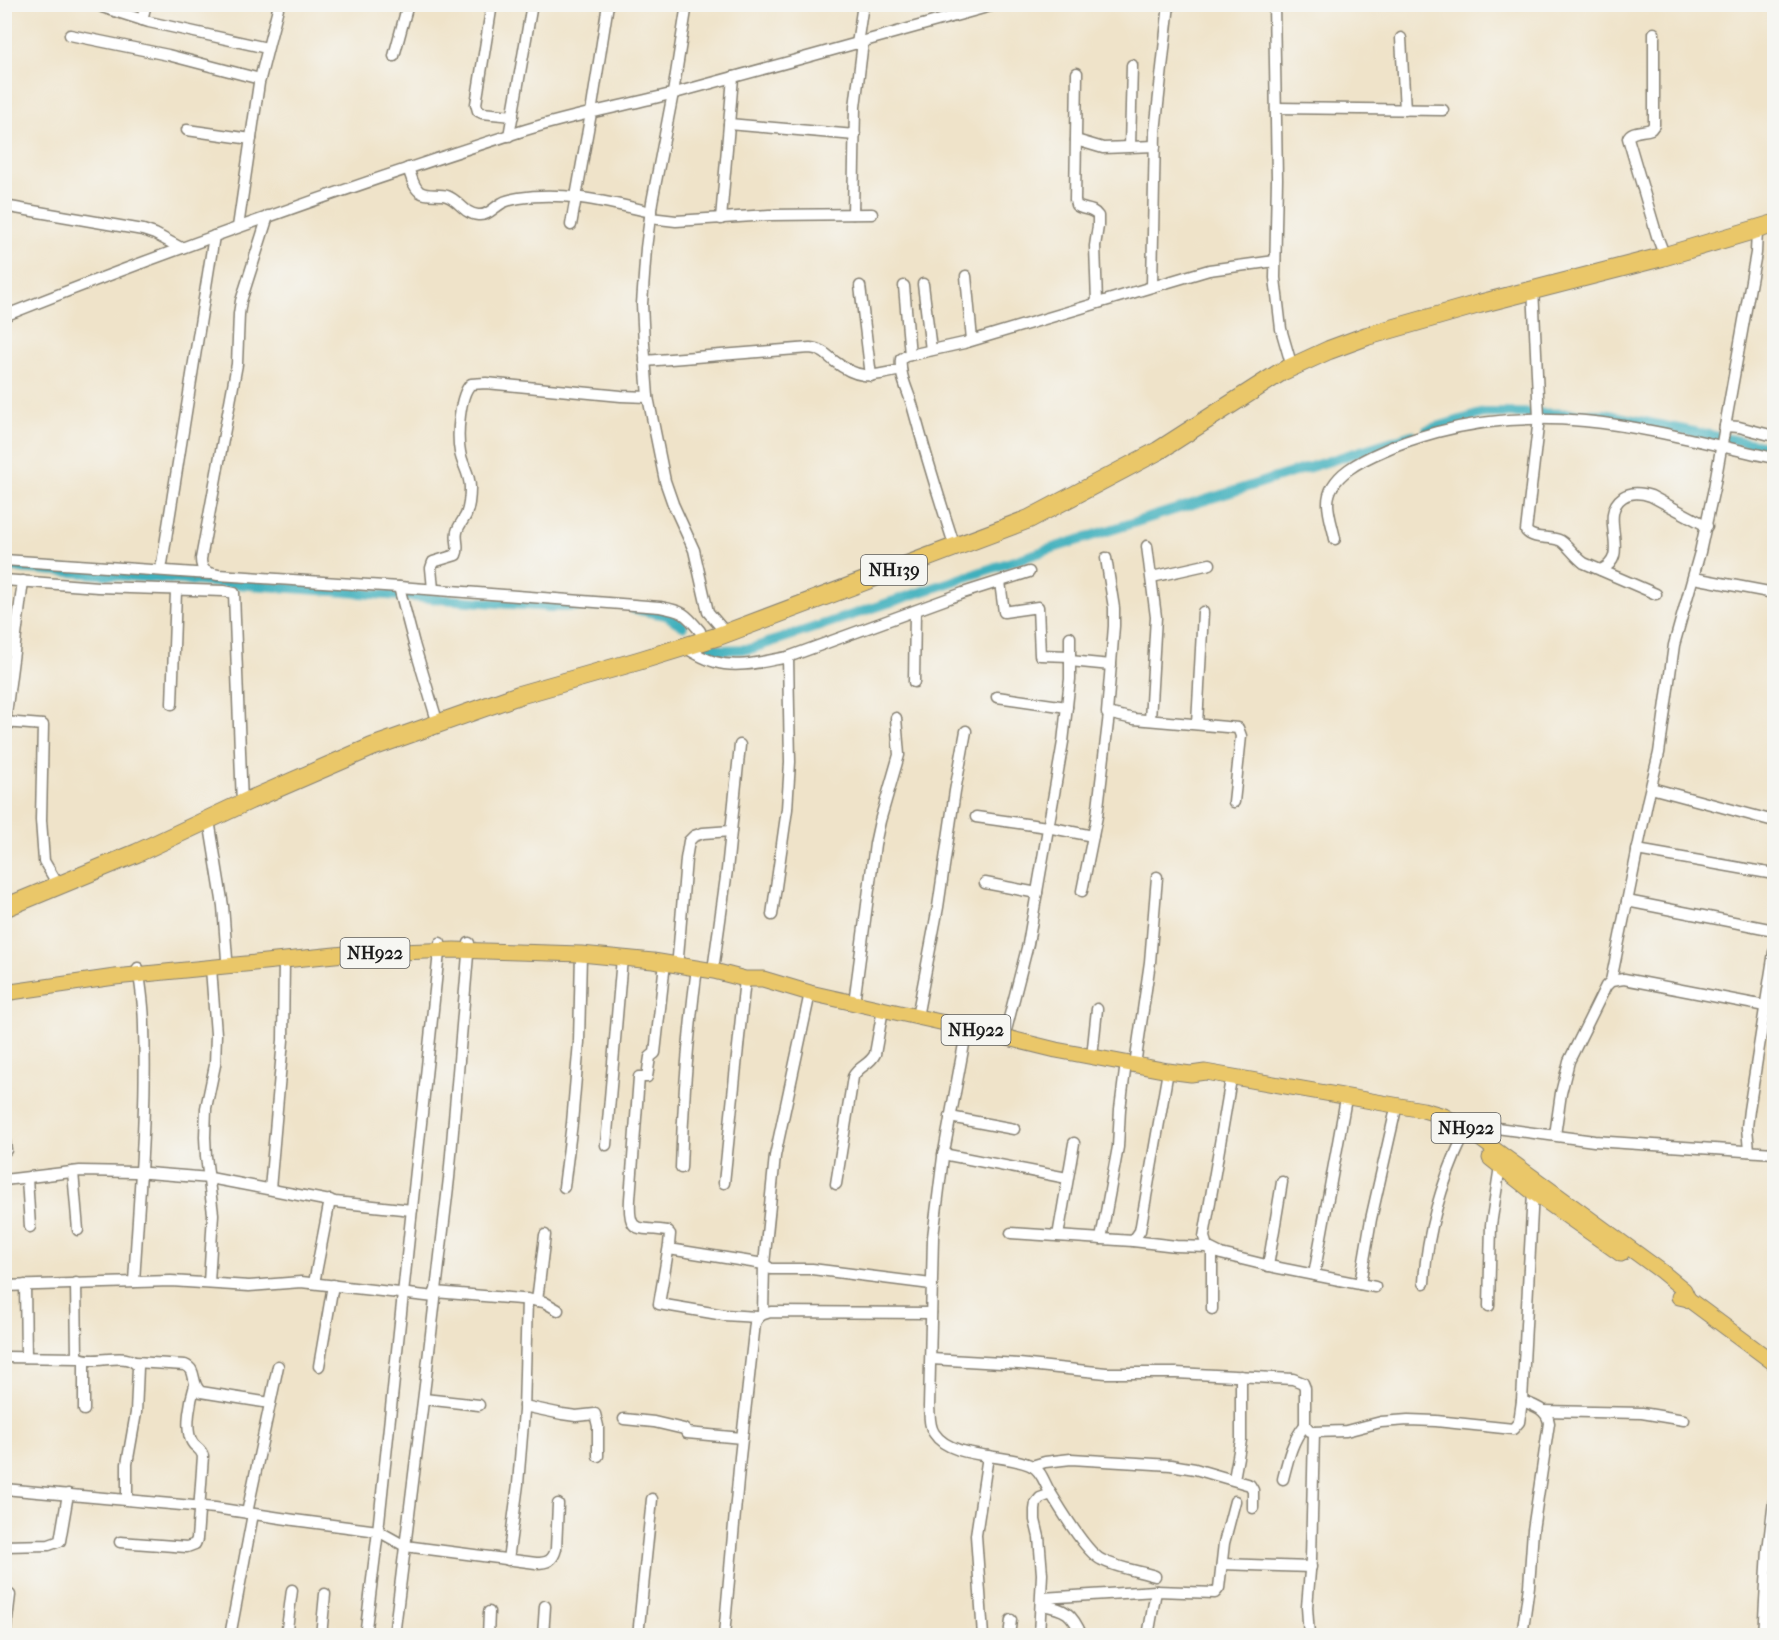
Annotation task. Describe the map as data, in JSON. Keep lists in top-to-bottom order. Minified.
{"streets":{"highway":["NH139"],"main road":["NH922"]}}
